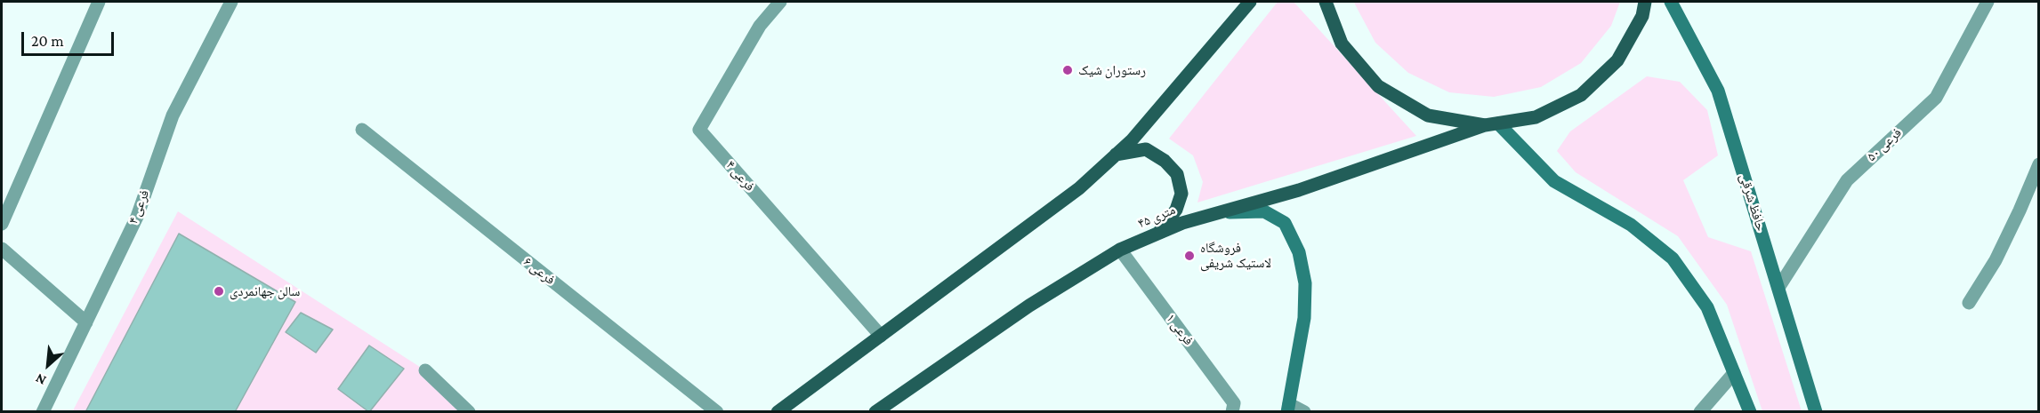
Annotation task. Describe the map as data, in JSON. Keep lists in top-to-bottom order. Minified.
{"streets":{"main road":["حافظ شرقی","۴۵ متری"],"street":["فرعی ۵۰","فرعی ۴","فرعی ۶","فرعی ۱"]},"crossings":[["فرعی ۵۰","حافظ شرقی"],["۴۵ متری","فرعی ۱"]],"places":["رستوران شیک","فروشگاه لاستیک شریفی","سالن جهانمردی"],"scale_bar":"20 m","north":"bottom left"}
